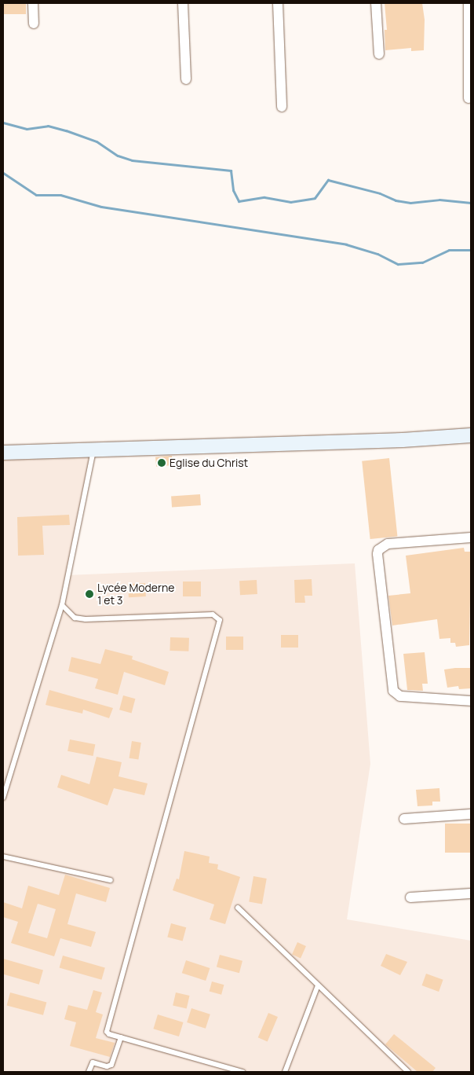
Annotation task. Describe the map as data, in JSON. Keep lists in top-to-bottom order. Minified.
{"places":["Eglise du Christ","Lycée Moderne 1 et 3"]}
